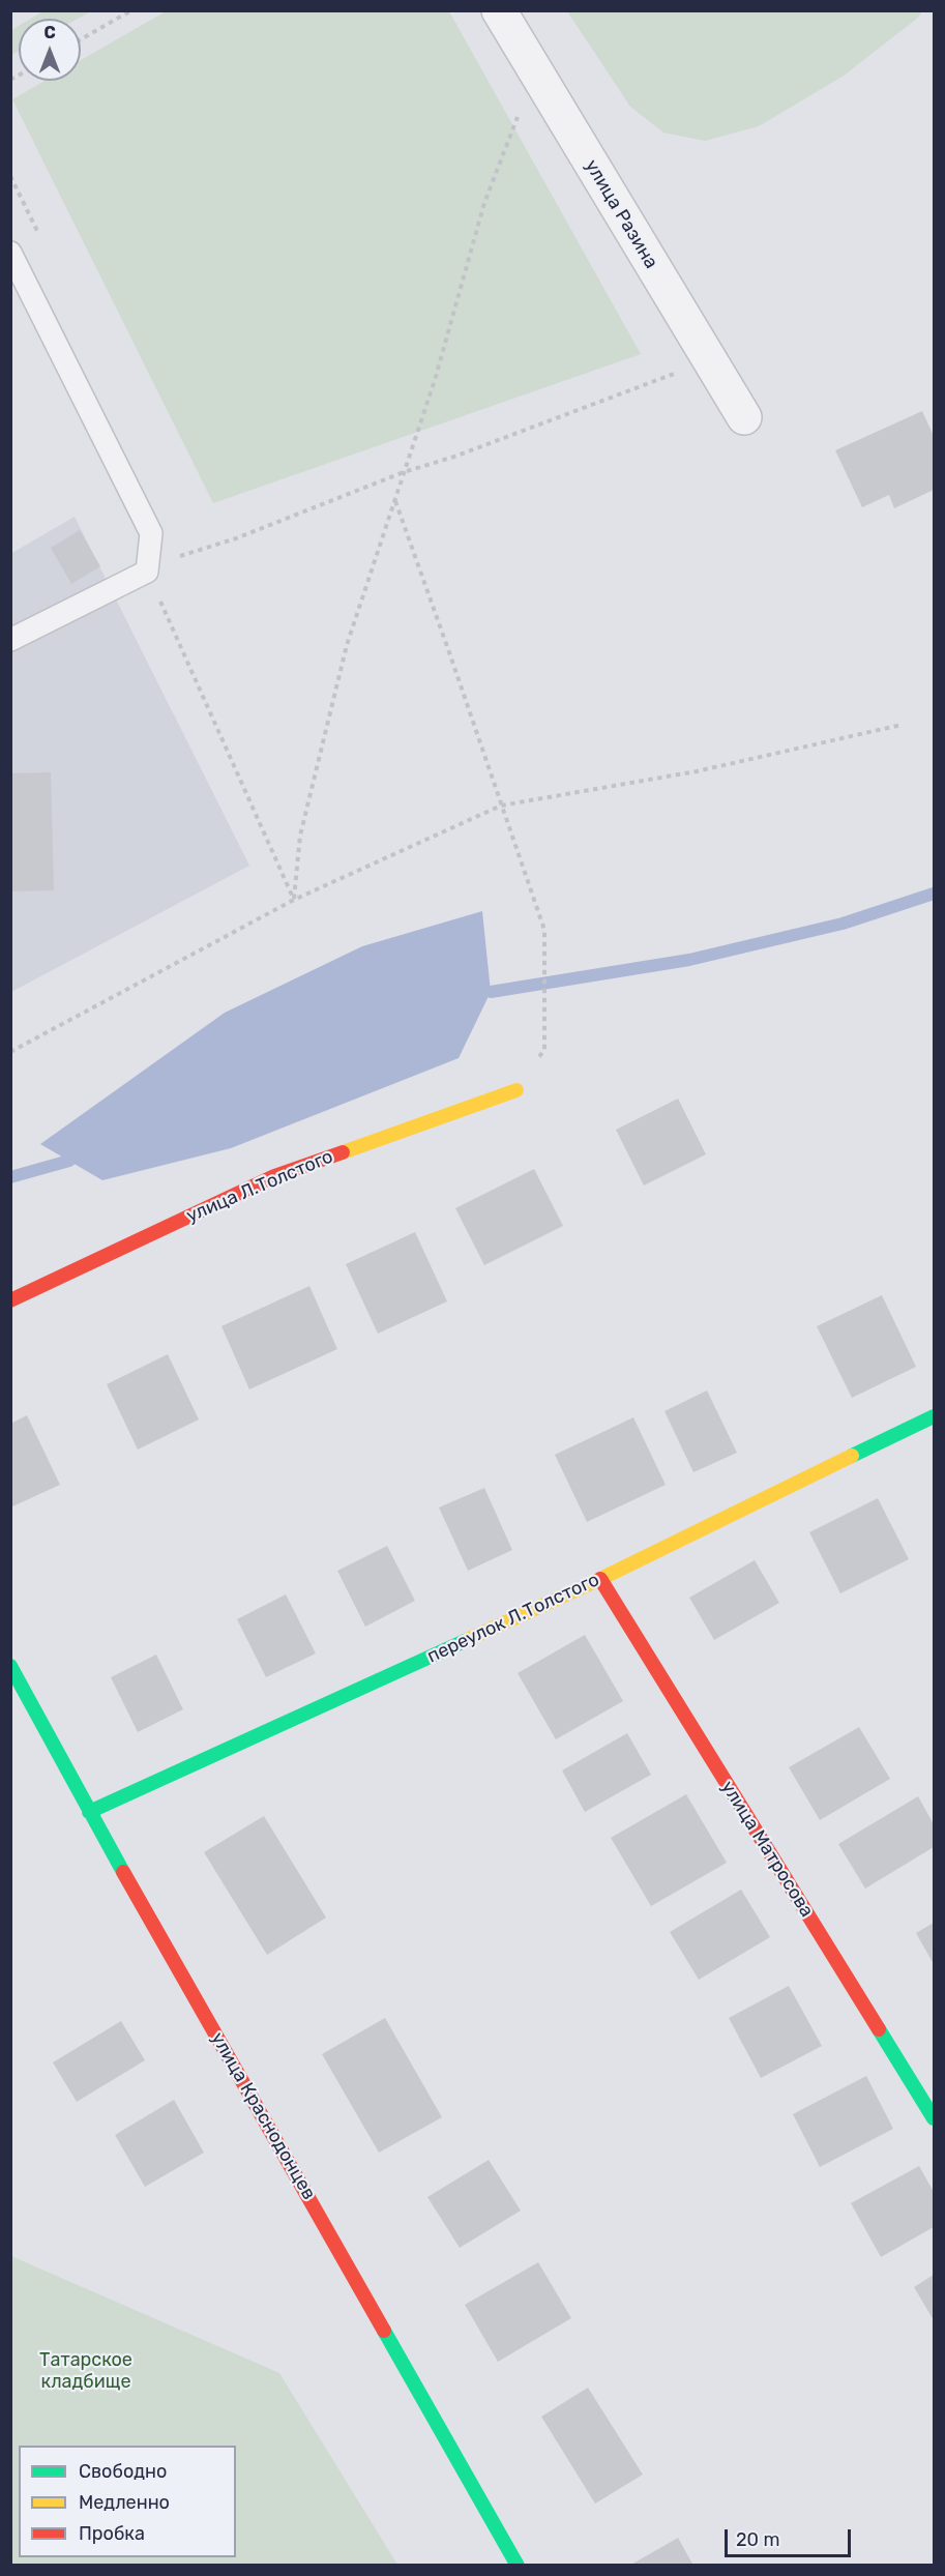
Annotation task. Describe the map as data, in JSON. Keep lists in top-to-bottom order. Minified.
{"streets":{"street":["улица Разина","улица Л.Толстого","переулок Л.Толстого","улица Матросова","улица Краснодонцев"]},"crossings":[["переулок Л.Толстого","улица Матросова"],["переулок Л.Толстого","улица Краснодонцев"]],"parks":["Татарское кладбище"],"legend":["Свободно","Медленно","Пробка"],"scale_bar":"20 m","north":"top"}
